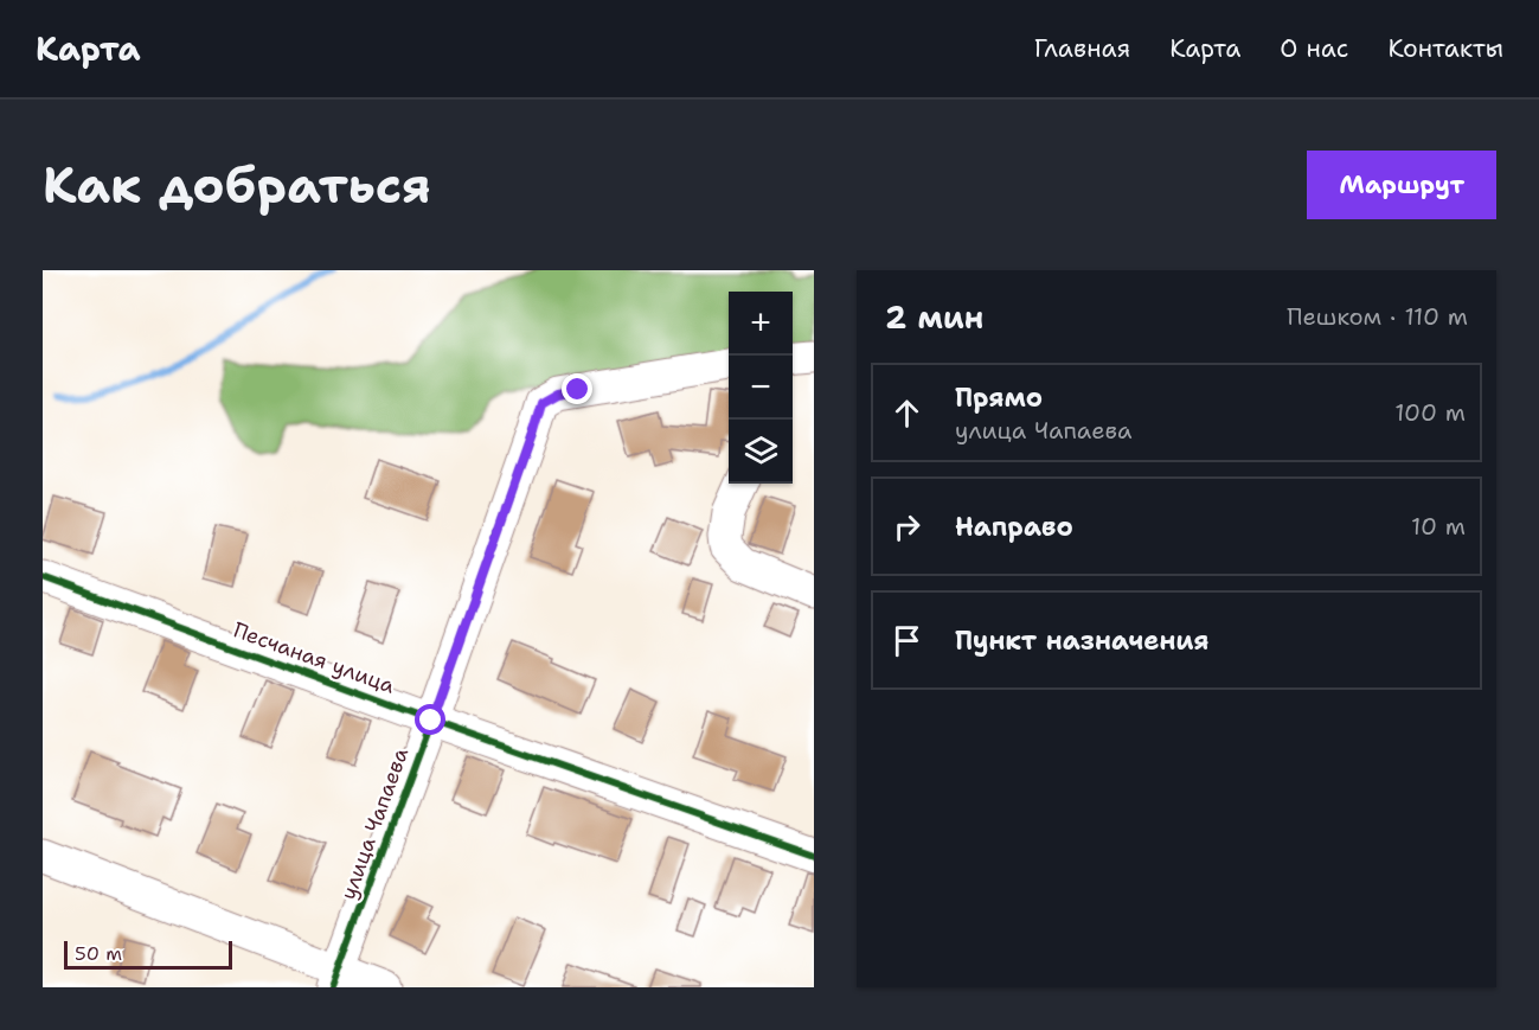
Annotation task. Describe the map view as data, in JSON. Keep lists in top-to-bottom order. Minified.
{"streets":{"street":["Песчаная улица","улица Чапаева"]},"crossings":[["Песчаная улица","улица Чапаева"]],"scale_bar":"50 m","page":{"header":"Карта","nav":["Главная","Карта","О нас","Контакты"],"buttons":"Маршрут","title":"Как добраться","heading":["2 мин","Пешком · 110 m"],"map_buttons":["+","−"],"list":[["Прямо","улица Чапаева","100 m"],["Направо","10 m"],"Пункт назначения"],"scale":"50 m"}}
